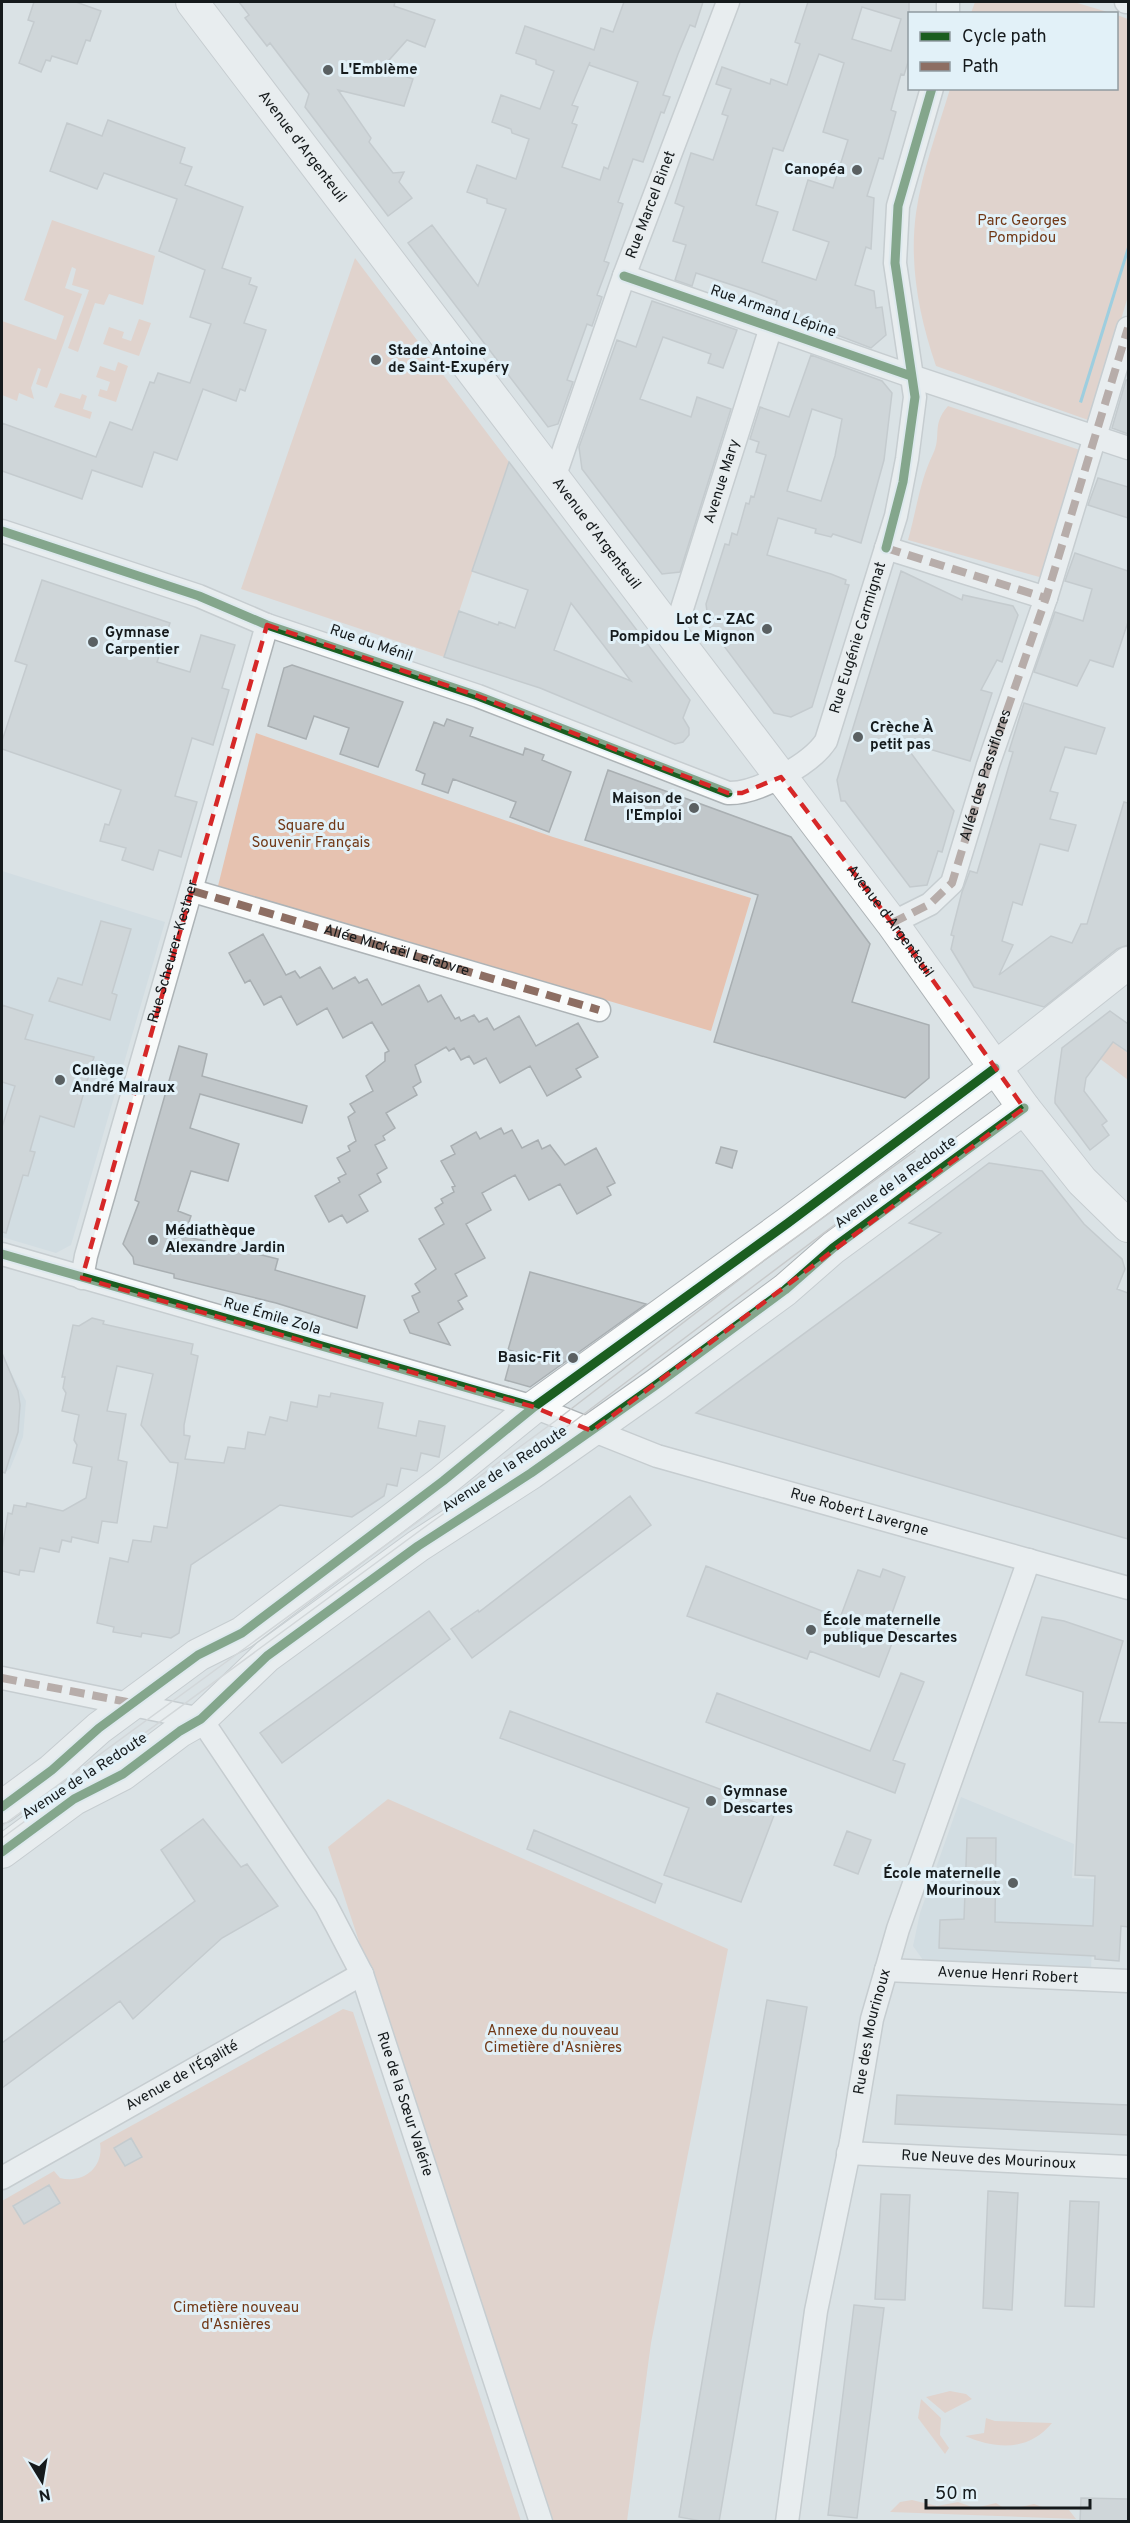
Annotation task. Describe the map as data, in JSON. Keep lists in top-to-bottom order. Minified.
{"streets":{"main road":["Avenue d'Argenteuil","Avenue de la Redoute"],"street":["Rue Marcel Binet","Rue Armand Lépine","Avenue Mary","Rue Eugénie Carmignat","Rue du Ménil","Allée des Passiflores","Allée Mickaël Lefebvre","Rue Scheurer-Kestner","Rue Émile Zola","Rue Robert Lavergne","Avenue Henri Robert","Rue des Mourinoux","Avenue de l'Égalité","Rue de la Sœur Valérie","Rue Neuve des Mourinoux"]},"crossings":[["Avenue d'Argenteuil","Rue Marcel Binet"],["Avenue d'Argenteuil","Avenue Mary"],["Avenue d'Argenteuil","Rue Eugénie Carmignat"],["Avenue d'Argenteuil","Rue du Ménil"],["Avenue d'Argenteuil","Allée des Passiflores"],["Avenue d'Argenteuil","Avenue de la Redoute"],["Rue Marcel Binet","Rue Armand Lépine"],["Rue Armand Lépine","Avenue Mary"],["Rue Armand Lépine","Rue Eugénie Carmignat"],["Rue Armand Lépine","Allée des Passiflores"],["Rue Eugénie Carmignat","Rue du Ménil"],["Rue du Ménil","Rue Scheurer-Kestner"],["Allée Mickaël Lefebvre","Rue Scheurer-Kestner"],["Rue Scheurer-Kestner","Rue Émile Zola"],["Avenue de la Redoute","Rue Émile Zola"],["Avenue de la Redoute","Rue Robert Lavergne"],["Avenue de la Redoute","Rue de la Sœur Valérie"],["Rue Émile Zola","Rue Robert Lavergne"],["Rue Robert Lavergne","Rue des Mourinoux"],["Avenue Henri Robert","Rue des Mourinoux"],["Rue des Mourinoux","Rue Neuve des Mourinoux"],["Avenue de l'Égalité","Rue de la Sœur Valérie"]],"parks":["Parc Georges Pompidou","Square du Souvenir Français","Annexe du nouveau Cimetière d'Asnières","Cimetière nouveau d'Asnières"],"places":["L'Emblème","Canopéa","Stade Antoine de Saint-Exupéry","Lot C - ZAC Pompidou Le Mignon","Gymnase Carpentier","Crèche À petit pas","Maison de l'Emploi","Collège André Malraux","Médiathèque Alexandre Jardin","Basic-Fit","École maternelle publique Descartes","Gymnase Descartes","École maternelle Mourinoux"],"legend":["Cycle path","Path"],"scale_bar":"50 m","north":"bottom"}
